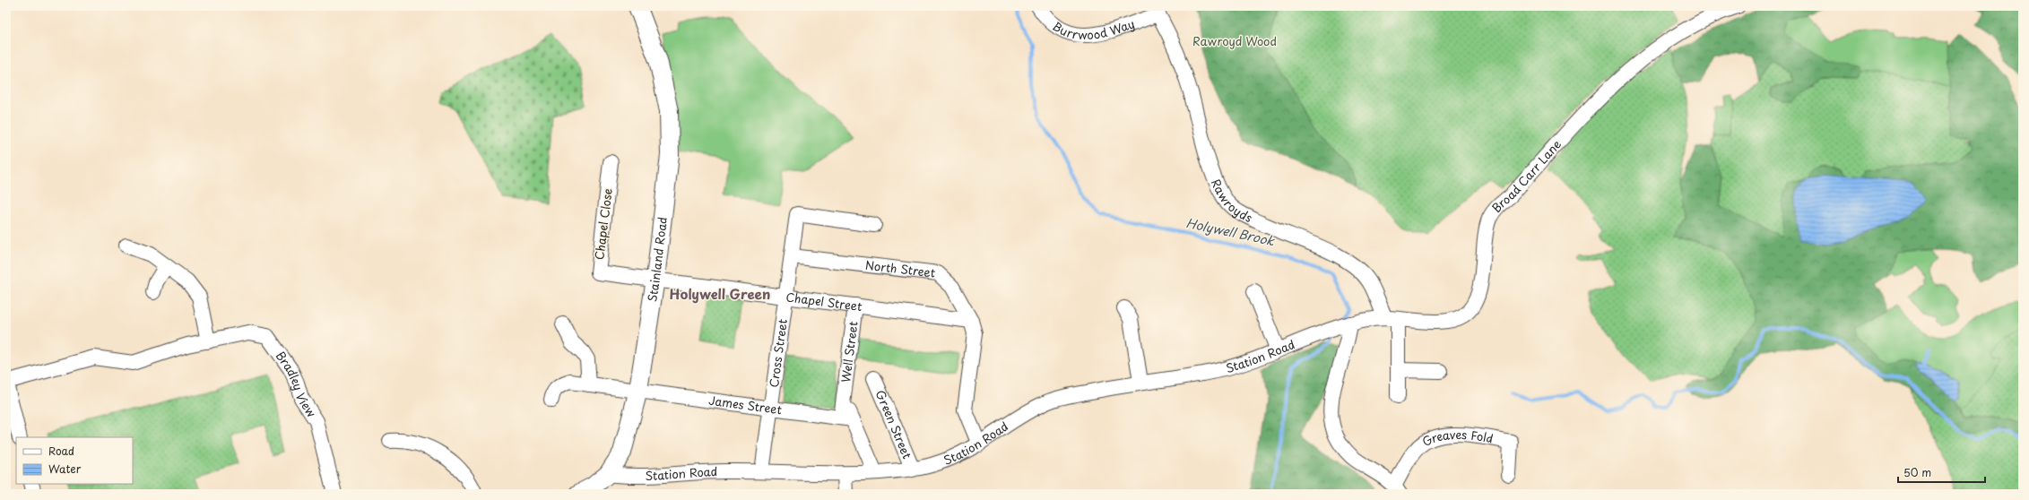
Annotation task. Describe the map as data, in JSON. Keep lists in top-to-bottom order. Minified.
{"streets":{"main road":["Stainland Road"],"street":["Burrwood Way","Broad Carr Lane","Rawroyds","Chapel Close","North Street","Chapel Street","Well Street","Cross Street","Station Road","Bradley View","James Street","Green Street","Greaves Fold"]},"crossings":[["Burrwood Way","Rawroyds"],["Broad Carr Lane","Rawroyds"],["Broad Carr Lane","Station Road"],["Chapel Close","Stainland Road"],["Chapel Close","Chapel Street"],["Stainland Road","Chapel Street"],["Stainland Road","Station Road"],["Stainland Road","James Street"],["North Street","Chapel Street"],["North Street","Cross Street"],["Chapel Street","Well Street"],["Chapel Street","Cross Street"],["Well Street","James Street"],["Cross Street","Station Road"],["Cross Street","James Street"],["Station Road","Green Street"]],"districts":["Holywell Green"],"water":["Holywell Brook"],"parks":["Rawroyd Wood"],"legend":["Road","Water"],"scale_bar":"50 m"}
